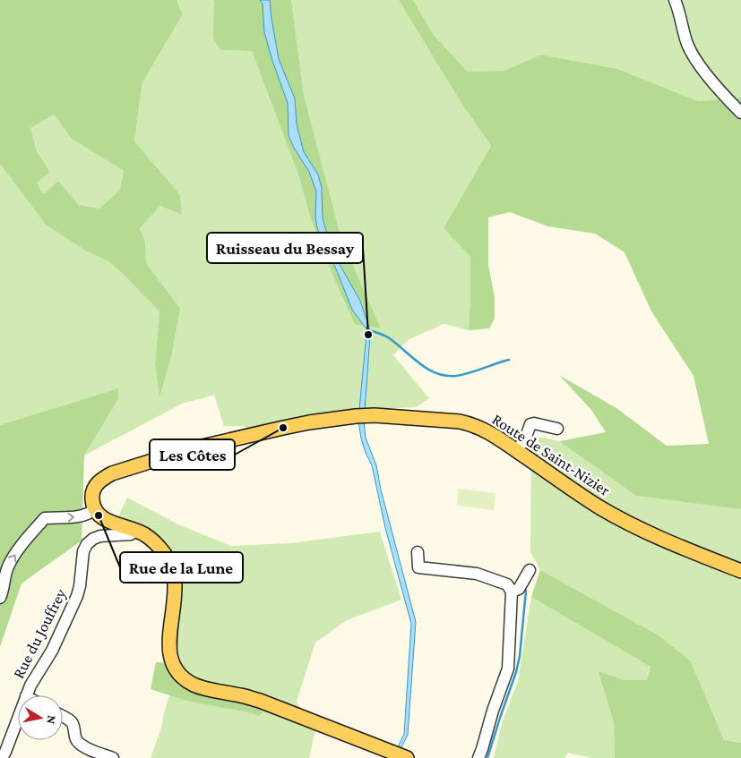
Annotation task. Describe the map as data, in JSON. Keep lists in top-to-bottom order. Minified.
{"streets":{"main road":["Route de Saint-Nizier"],"street":["Rue du Jouffrey"]},"places":["Ruisseau du Bessay","Les Côtes","Rue de la Lune"],"north":"right"}
